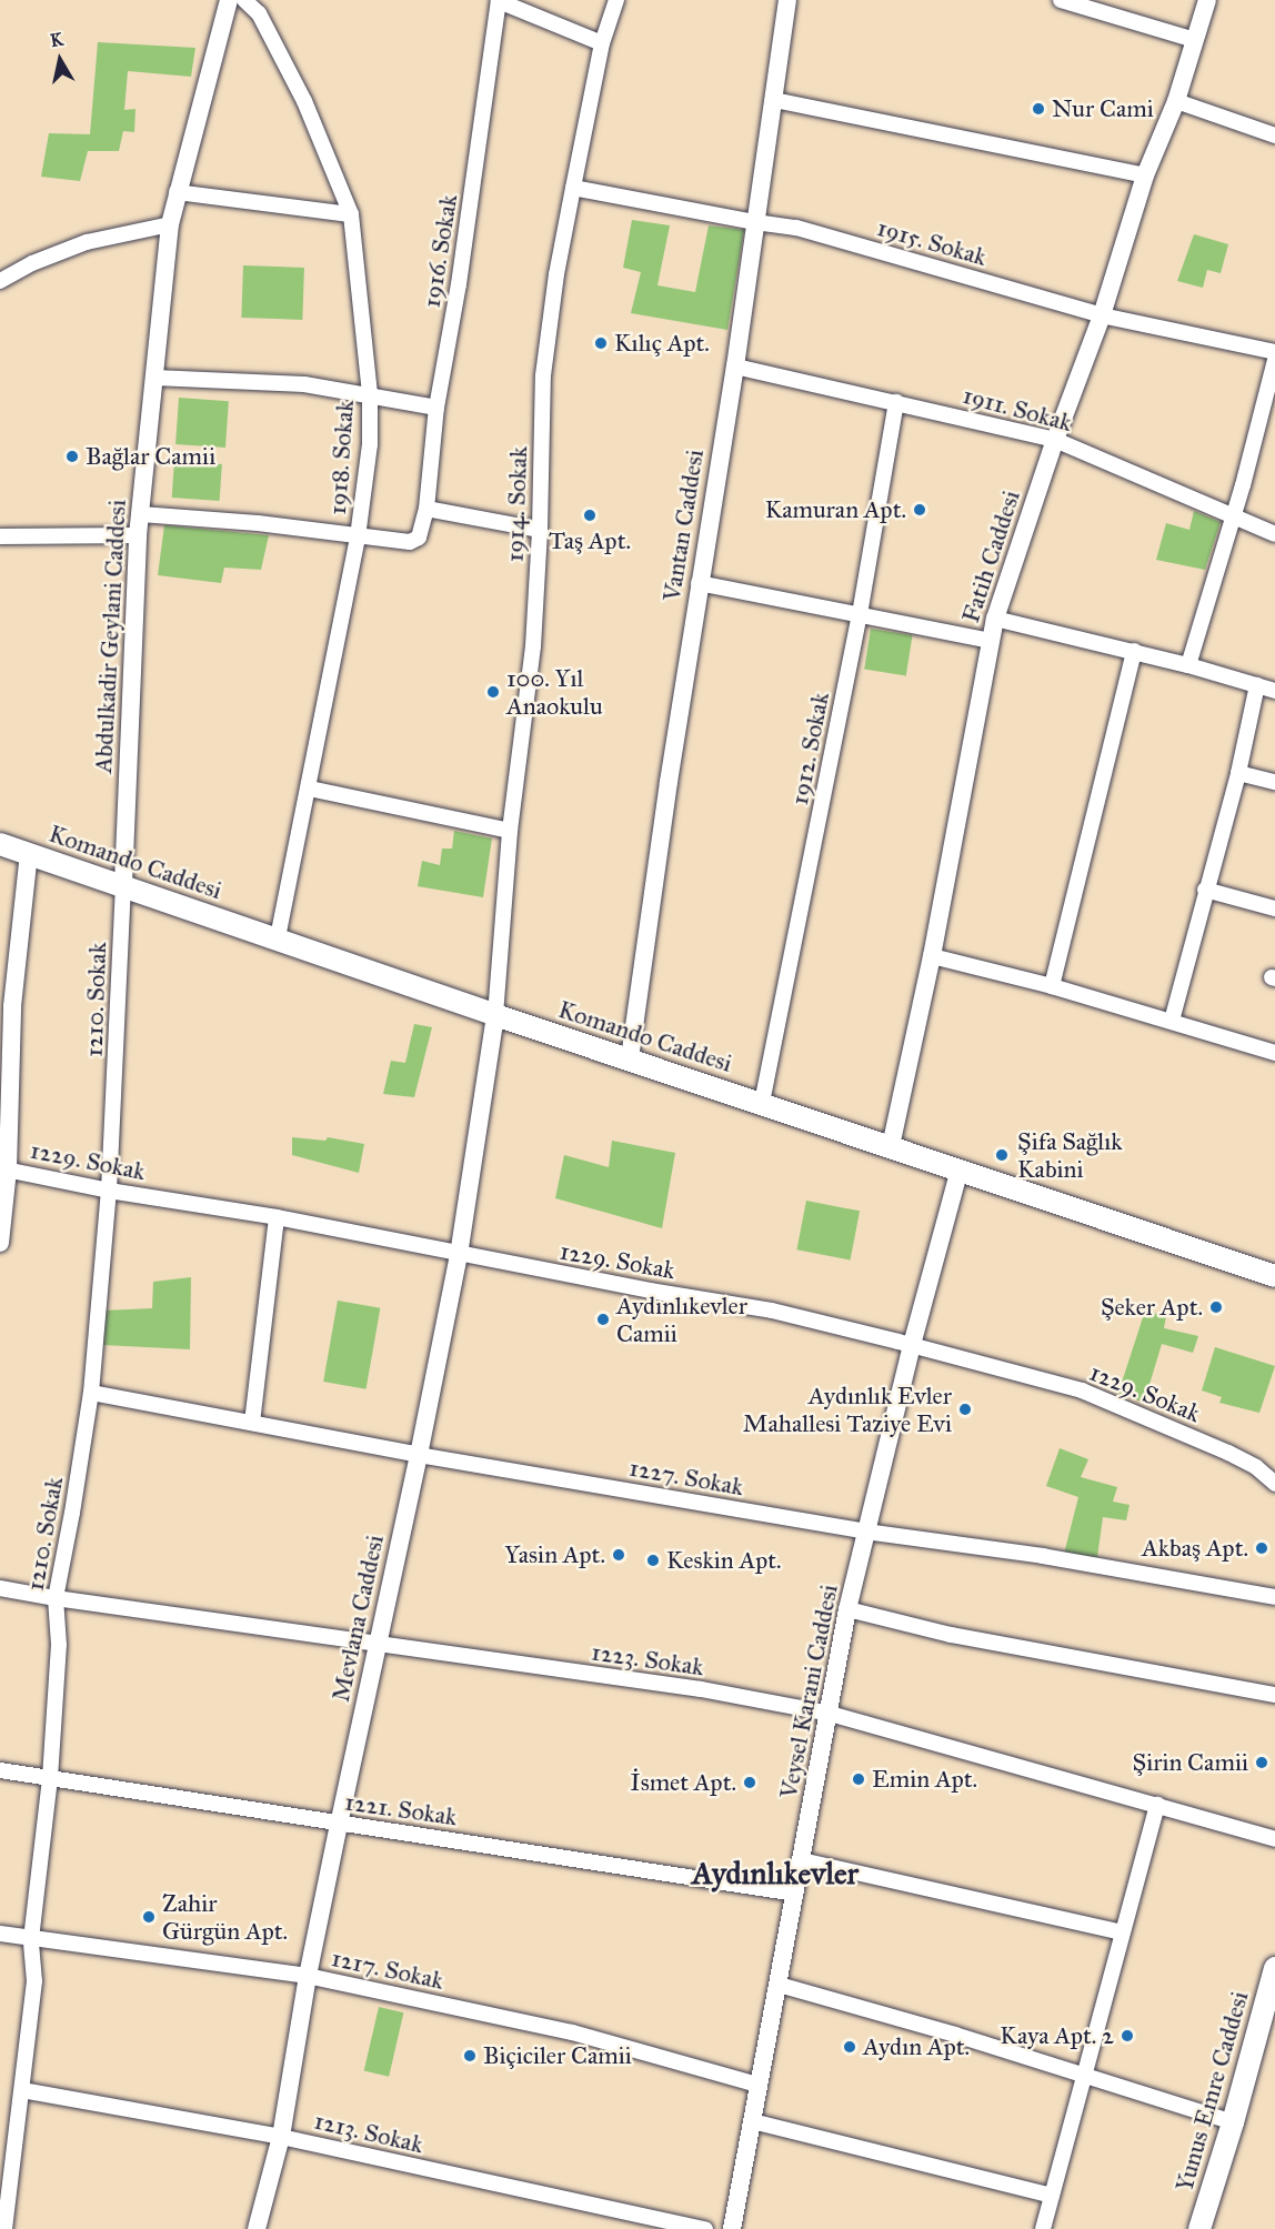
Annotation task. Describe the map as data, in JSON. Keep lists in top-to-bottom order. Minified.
{"streets":{"main road":["Komando Caddesi","Yunus Emre Caddesi"],"street":["1915. Sokak","1916. Sokak","1911. Sokak","1918. Sokak","1914. Sokak","Vantan Caddesi","Fatih Caddesi","Abdulkadir Geylani Caddesi","1912. Sokak","1210. Sokak","1229. Sokak","1227. Sokak","Mevlana Caddesi","1223. Sokak","Veysel Karani Caddesi","1221. Sokak","1217. Sokak","1213. Sokak"]},"crossings":[["1915. Sokak","1914. Sokak"],["1915. Sokak","Vantan Caddesi"],["1915. Sokak","Fatih Caddesi"],["1916. Sokak","1918. Sokak"],["1916. Sokak","Abdulkadir Geylani Caddesi"],["1911. Sokak","Vantan Caddesi"],["1911. Sokak","Fatih Caddesi"],["1911. Sokak","1912. Sokak"],["1918. Sokak","Komando Caddesi"],["1914. Sokak","Komando Caddesi"],["1914. Sokak","Mevlana Caddesi"],["Vantan Caddesi","Komando Caddesi"],["Fatih Caddesi","Komando Caddesi"],["Abdulkadir Geylani Caddesi","Komando Caddesi"],["Abdulkadir Geylani Caddesi","1210. Sokak"],["1912. Sokak","Komando Caddesi"],["Komando Caddesi","1210. Sokak"],["Komando Caddesi","Mevlana Caddesi"],["Komando Caddesi","Veysel Karani Caddesi"],["1210. Sokak","1229. Sokak"],["1210. Sokak","1227. Sokak"],["1210. Sokak","1223. Sokak"],["1210. Sokak","1221. Sokak"],["1210. Sokak","1217. Sokak"],["1210. Sokak","1213. Sokak"],["1229. Sokak","Mevlana Caddesi"],["1229. Sokak","Veysel Karani Caddesi"],["1227. Sokak","Mevlana Caddesi"],["1227. Sokak","Veysel Karani Caddesi"],["Mevlana Caddesi","1223. Sokak"],["Mevlana Caddesi","1221. Sokak"],["Mevlana Caddesi","1217. Sokak"],["Mevlana Caddesi","1213. Sokak"],["1223. Sokak","Veysel Karani Caddesi"],["Veysel Karani Caddesi","1221. Sokak"],["Veysel Karani Caddesi","1217. Sokak"]],"districts":["Aydınlıkevler"],"places":["Nur Cami","Kılıç Apt.","Bağlar Camii","Kamuran Apt.","Taş Apt.","100. Yıl Anaokulu","Şifa Sağlık Kabini","Şeker Apt.","Aydınlıkevler Camii","Aydınlık Evler Mahallesi Taziye Evi","Akbaş Apt.","Yasin Apt.","Keskin Apt.","Şirin Camii","Emin Apt.","İsmet Apt.","Zahir Gürgün Apt.","Kaya Apt. 2","Aydın Apt.","Biçiciler Camii"],"north":"top"}
